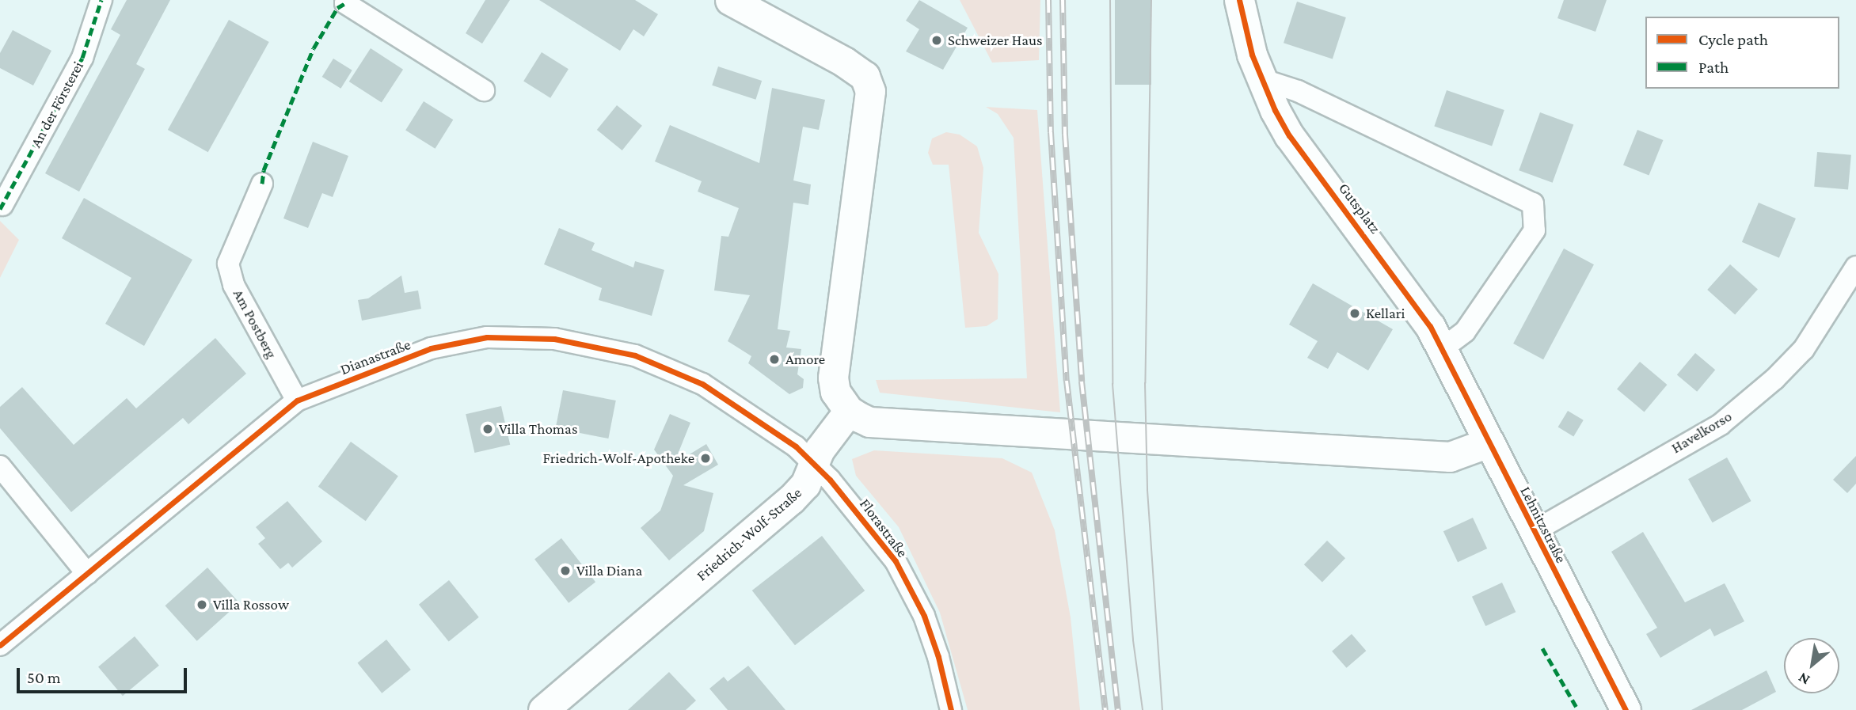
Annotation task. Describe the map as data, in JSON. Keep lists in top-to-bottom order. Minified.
{"streets":{"main road":["Gutsplatz","Lehnitzstraße","Friedrich-Wolf-Straße"],"street":["An der Försterei","Am Postberg","Dianastraße","Havelkorso","Florastraße"]},"crossings":[["Gutsplatz","Lehnitzstraße"],["Am Postberg","Dianastraße"],["Dianastraße","Florastraße"],["Dianastraße","Friedrich-Wolf-Straße"],["Havelkorso","Lehnitzstraße"],["Florastraße","Friedrich-Wolf-Straße"]],"places":["Schweizer Haus","Kellari","Amore","Villa Thomas","Friedrich-Wolf-Apotheke","Villa Diana","Villa Rossow"],"legend":["Cycle path","Path"],"scale_bar":"50 m","north":"bottom left"}
